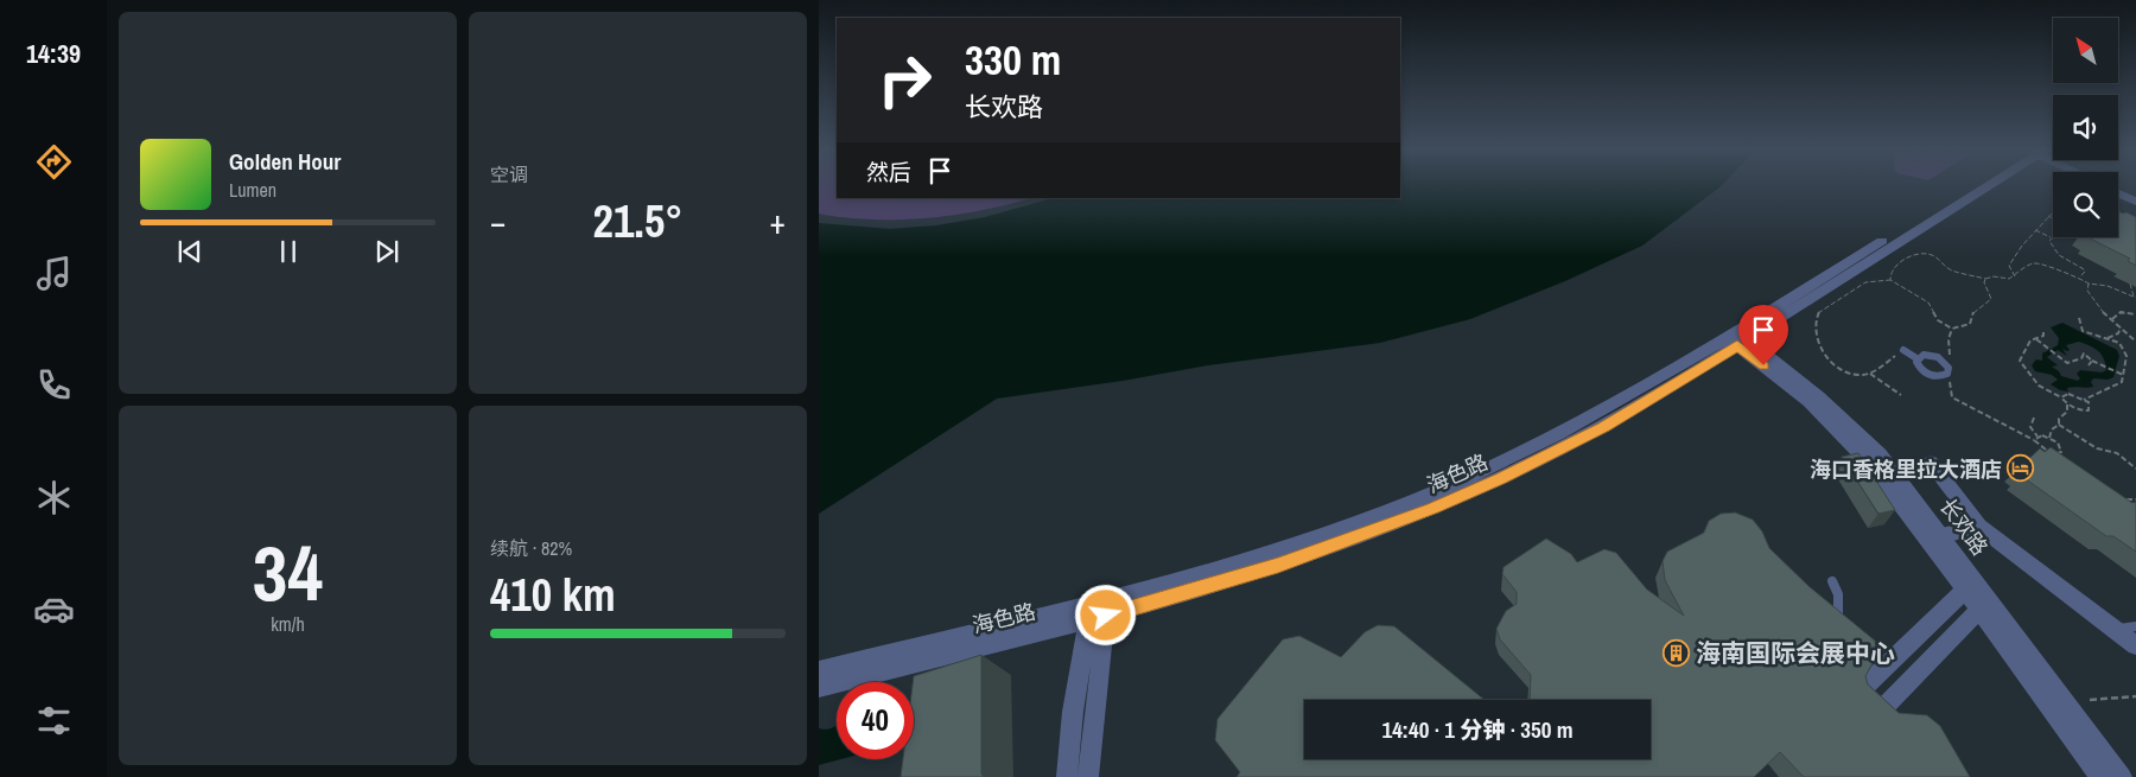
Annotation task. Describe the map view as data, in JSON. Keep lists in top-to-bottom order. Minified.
{"streets":{"street":["海色路","长欢路"]},"crossings":[["海色路","长欢路"]],"places":{"hotel":["海口香格里拉大酒店"],"building":["海南国际会展中心"]},"north":"top left","page":{"tabs":"14:39","tile":["空调",["34","km/h"],["续航 · 82%","410 km"]],"turn":["330 m","长欢路"],"song":["Golden Hour","Lumen"],"then":"然后","heat":["−","21.5°","+"],"limit":"40","trip":"14:40 · 1 分钟 · 350 m"}}
